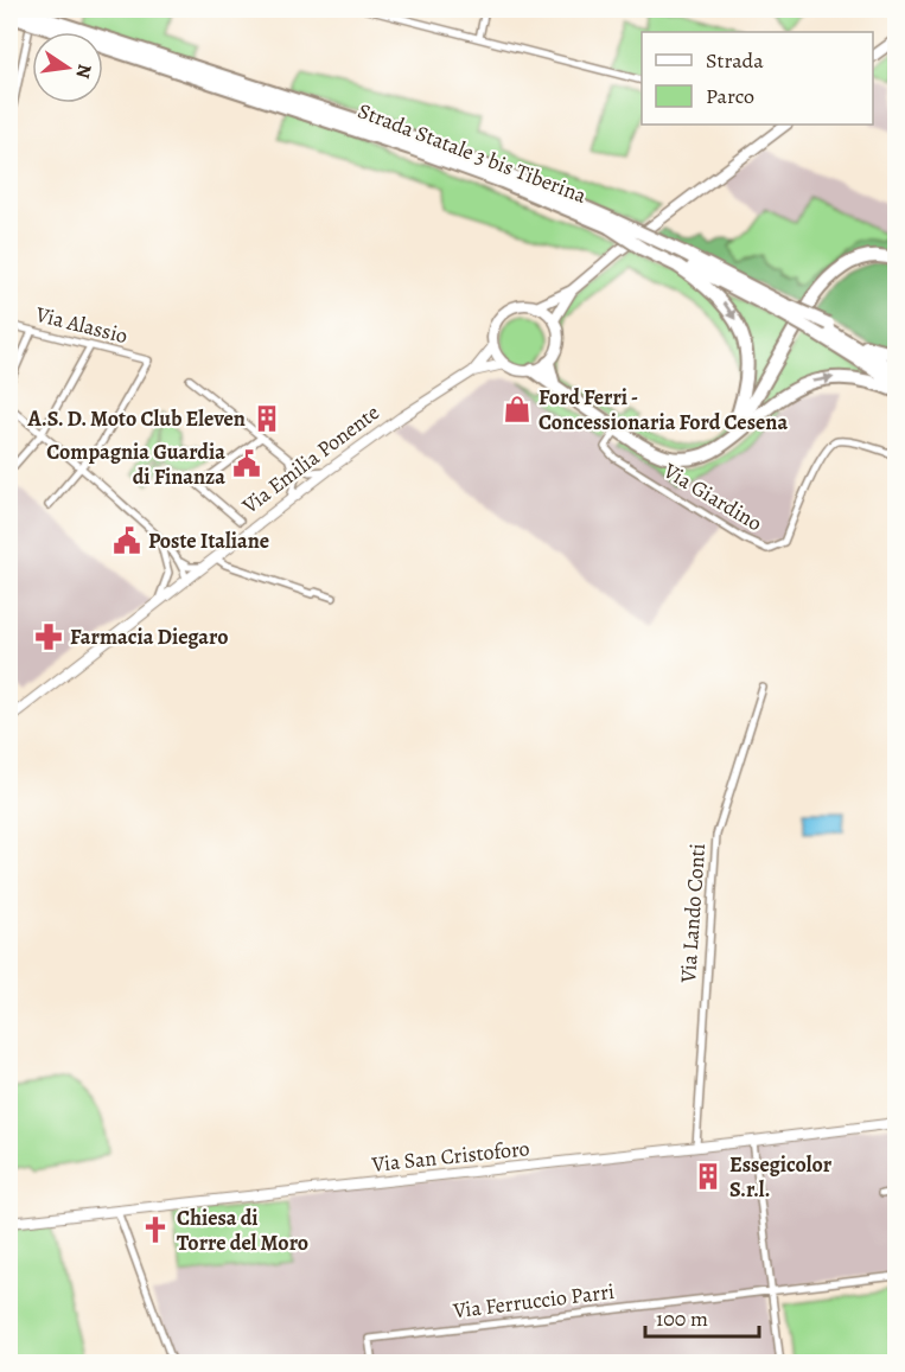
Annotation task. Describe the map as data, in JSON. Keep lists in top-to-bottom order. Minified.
{"streets":{"highway":["Strada Statale 3 bis Tiberina"],"street":["Via Alassio","Via Emilia Ponente","Via Giardino","Via Lando Conti","Via San Cristoforo","Via Ferruccio Parri"]},"crossings":[["Via Lando Conti","Via San Cristoforo"]],"places":{"shop":["Ford Ferri - Concessionaria Ford Cesena"],"building":["A.S. D. Moto Club Eleven","Essegicolor S.r.l."],"public building":["Compagnia Guardia di Finanza","Poste Italiane"],"pharmacy":["Farmacia Diegaro"],"church":["Chiesa di Torre del Moro"]},"legend":["Strada","Parco"],"scale_bar":"100 m","north":"right"}
